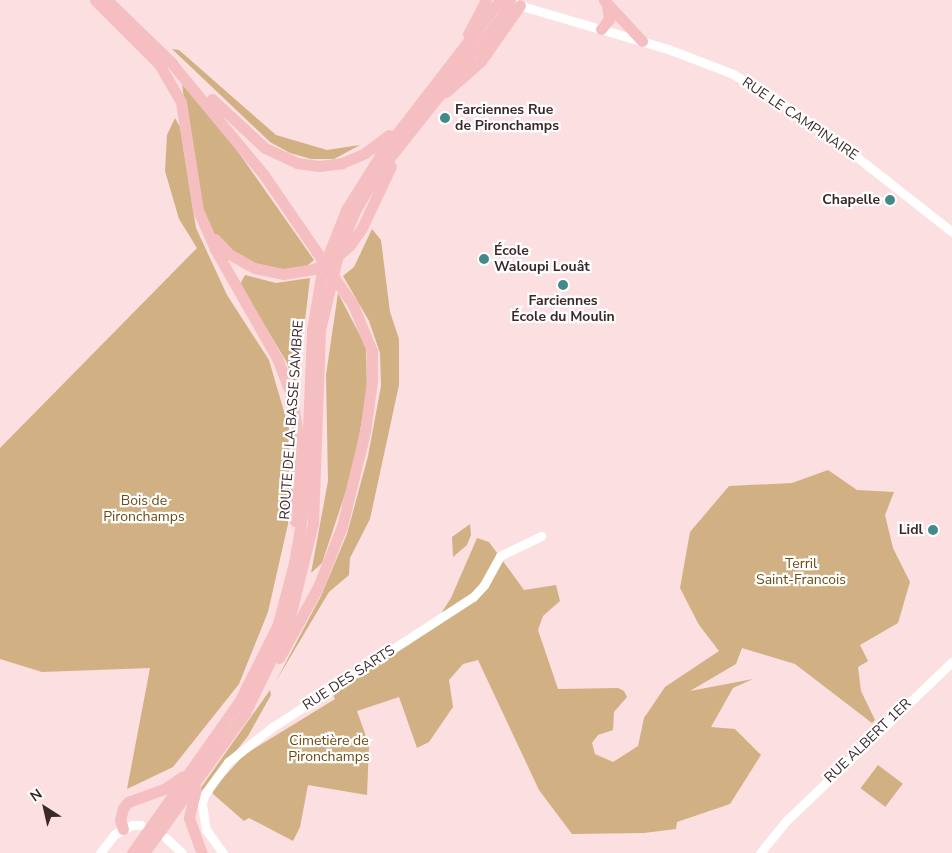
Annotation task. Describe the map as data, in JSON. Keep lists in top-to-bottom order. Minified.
{"streets":{"highway":["ROUTE DE LA BASSE SAMBRE"],"main road":["RUE LE CAMPINAIRE","RUE DES SARTS","RUE ALBERT 1ER"]},"crossings":[["RUE LE CAMPINAIRE","ROUTE DE LA BASSE SAMBRE"]],"parks":["Bois de Pironchamps","Terril Saint-Francois","Cimetière de Pironchamps"],"places":["Farciennes Rue de Pironchamps","Chapelle","École Waloupi Louât","Farciennes École du Moulin","Lidl"],"north":"top left"}
